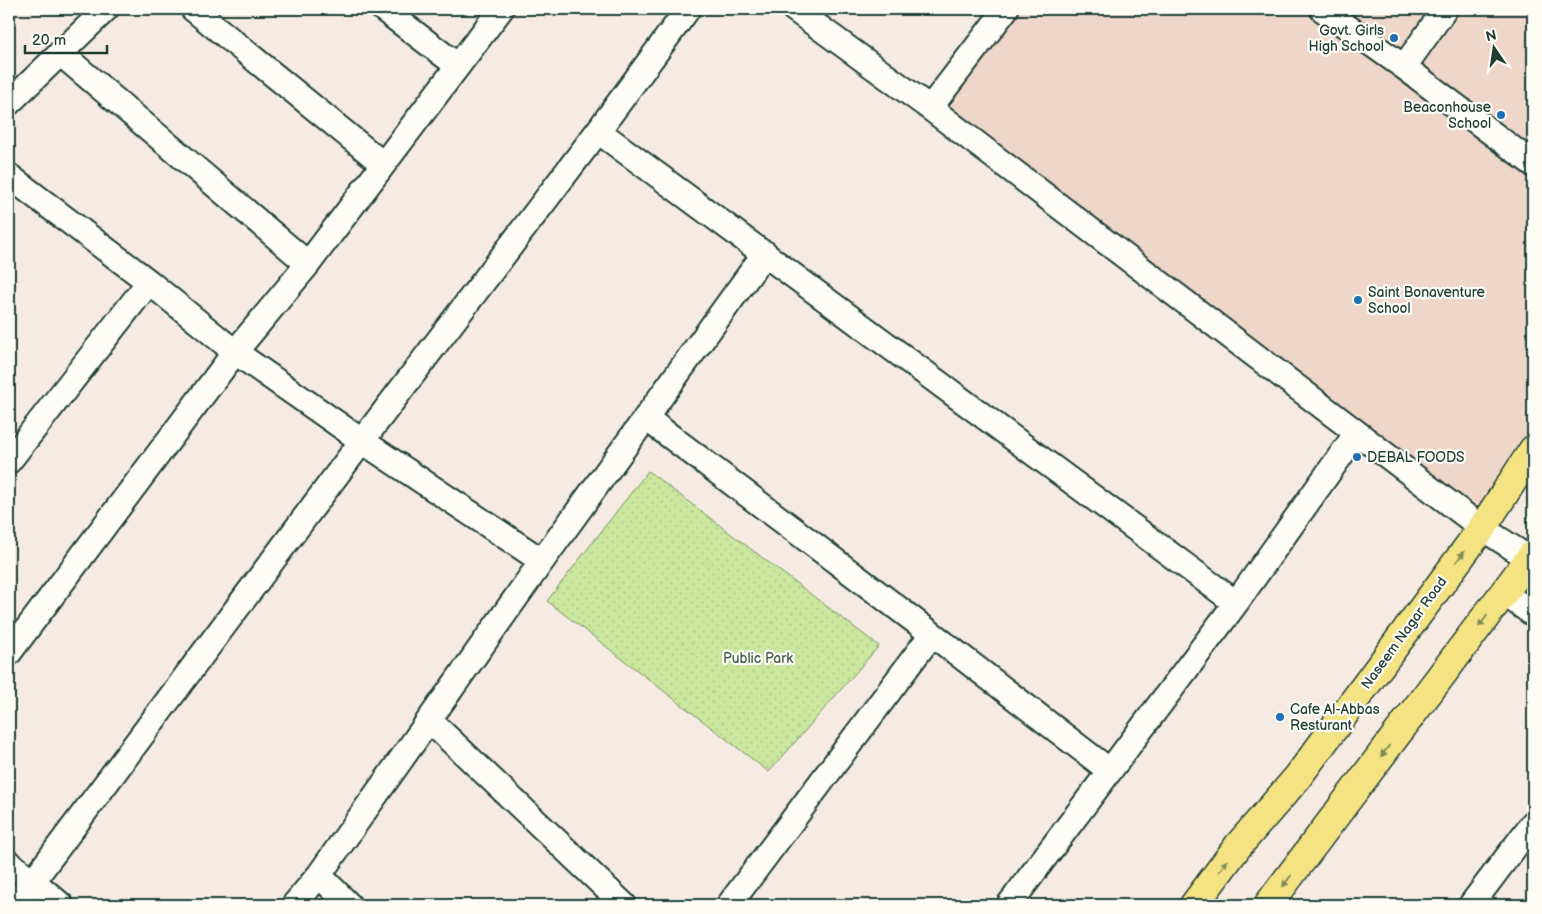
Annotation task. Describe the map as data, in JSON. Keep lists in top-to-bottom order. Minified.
{"streets":{"main road":["Naseem Nagar Road"]},"parks":["Public Park"],"places":["Govt. Girls High School","Beaconhouse School","Saint Bonaventure School","DEBAL FOODS","Cafe Al-Abbas Resturant"],"scale_bar":"20 m","north":"top"}
